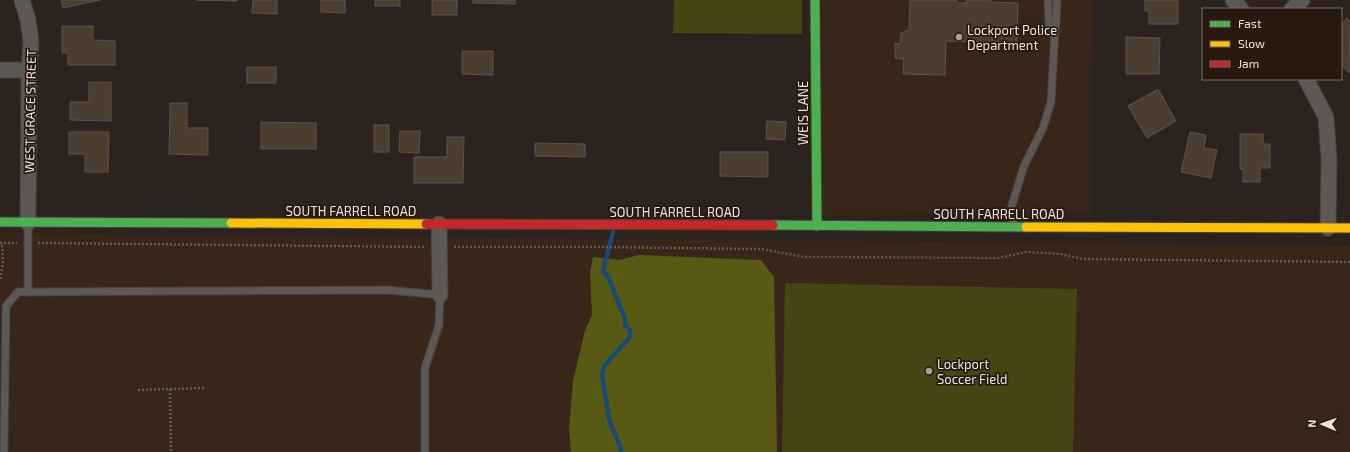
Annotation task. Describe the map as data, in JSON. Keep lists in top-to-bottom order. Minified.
{"streets":{"street":["WEST GRACE STREET","WEIS LANE","SOUTH FARRELL ROAD"]},"crossings":[["WEST GRACE STREET","SOUTH FARRELL ROAD"],["WEIS LANE","SOUTH FARRELL ROAD"]],"places":["Lockport Police Department","Lockport Soccer Field"],"legend":["Fast","Slow","Jam"],"north":"left"}
